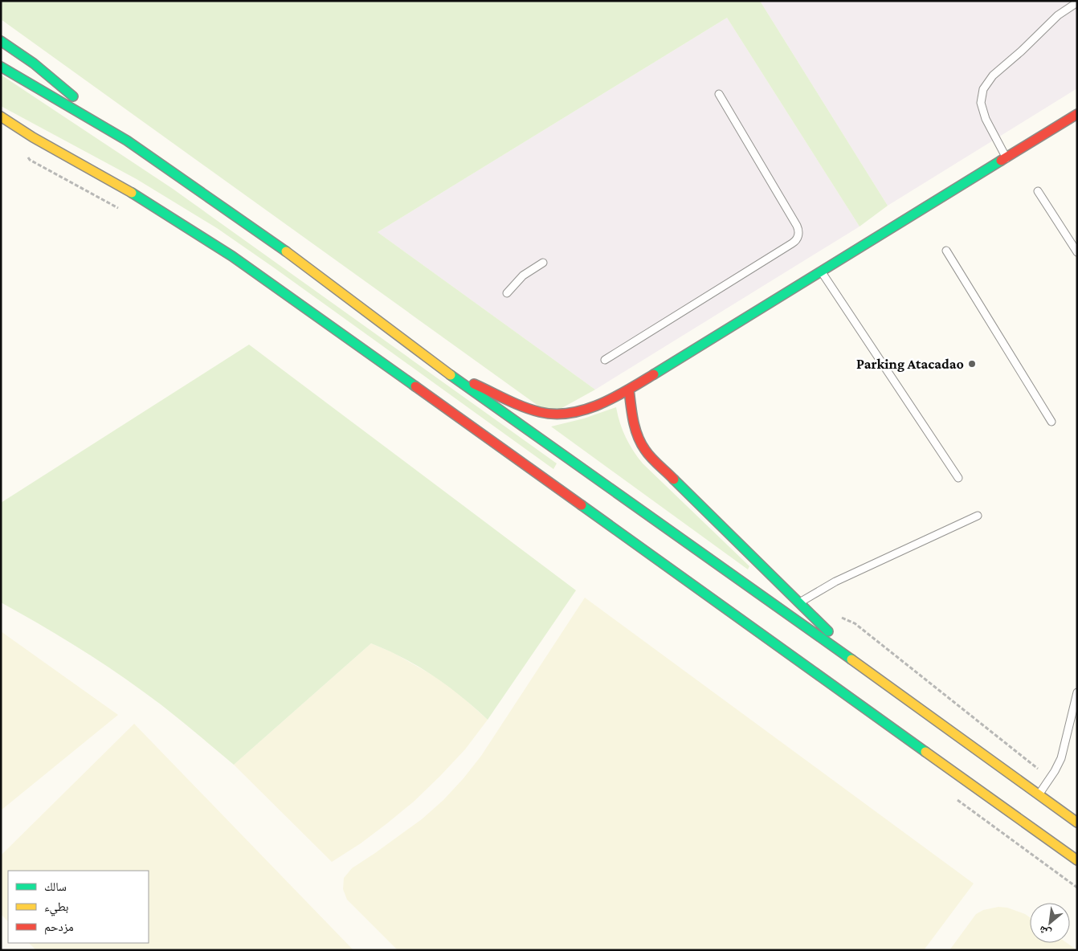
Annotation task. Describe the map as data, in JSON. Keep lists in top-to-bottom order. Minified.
{"places":["Parking Atacadao"],"legend":["سالك","بطيء","مزدحم"],"north":"bottom left"}
